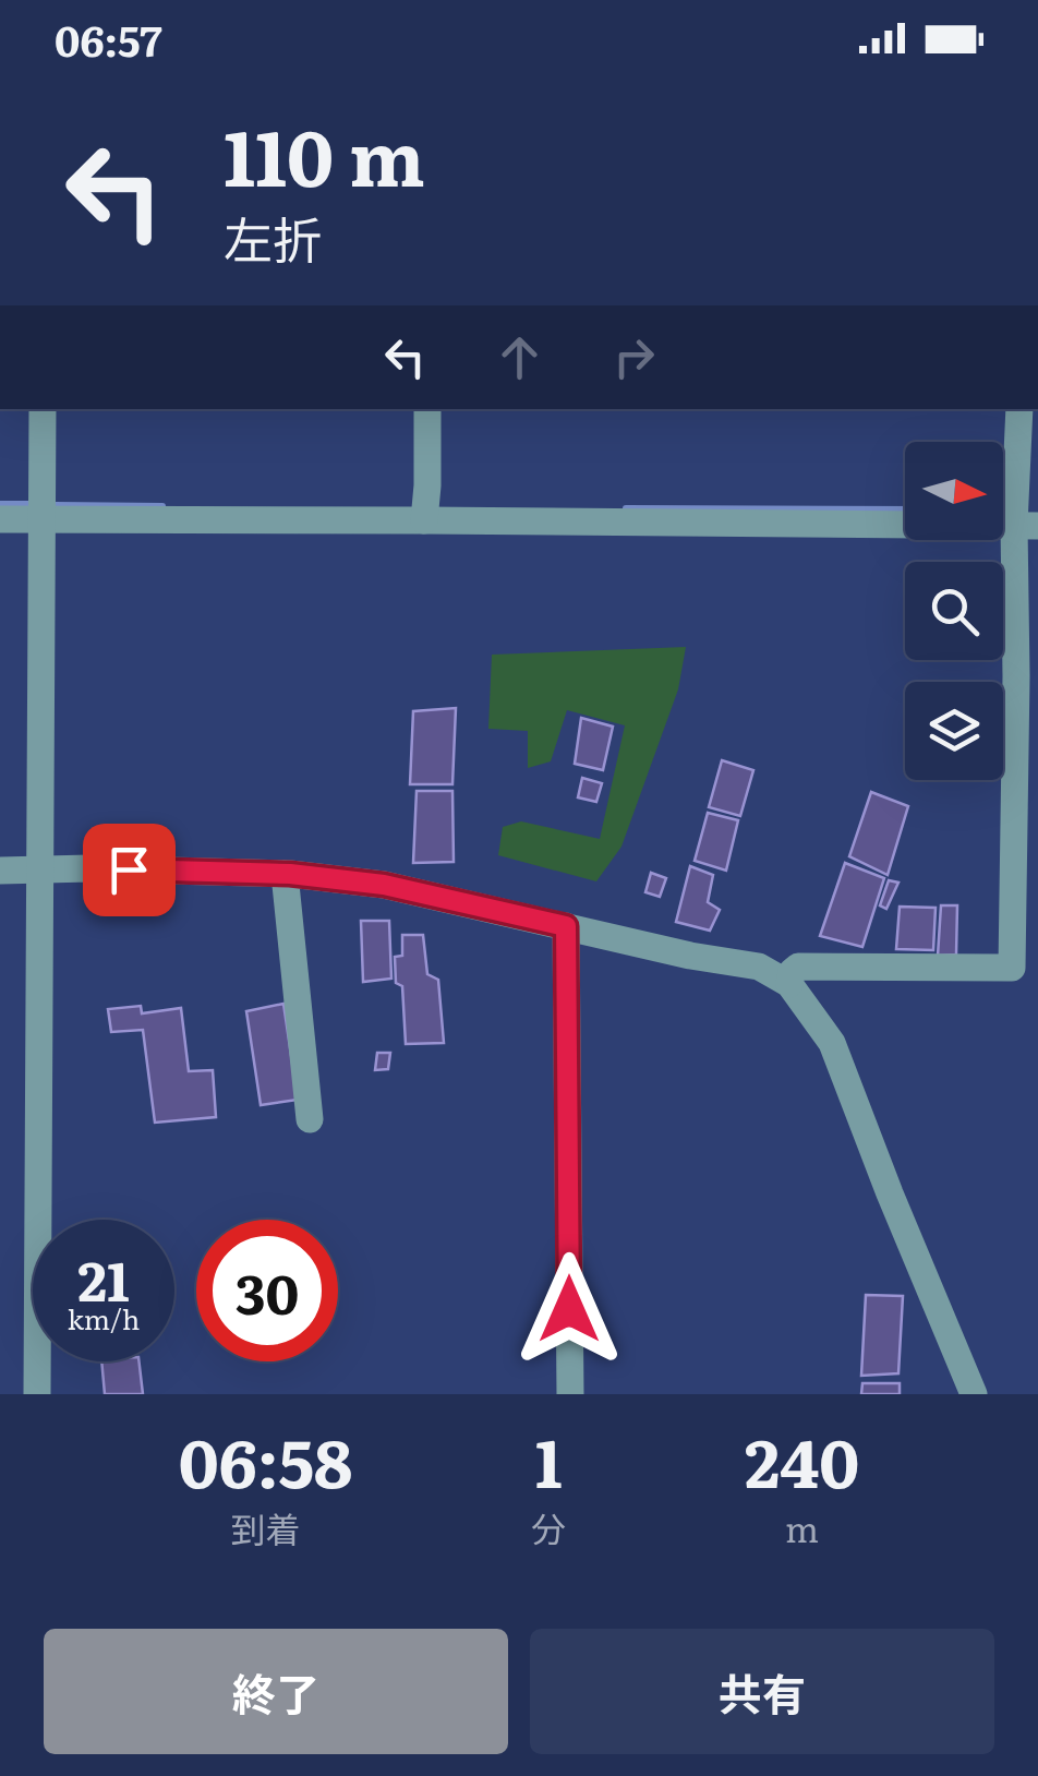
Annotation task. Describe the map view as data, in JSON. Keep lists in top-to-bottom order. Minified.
{"north":"right","page":{"status":"06:57","turn":["110 m","左折"],"speed":"21 km/h","limit":"30","eta":["06:58","到着","1","分","240","m"],"buttons":["終了","共有"]}}
